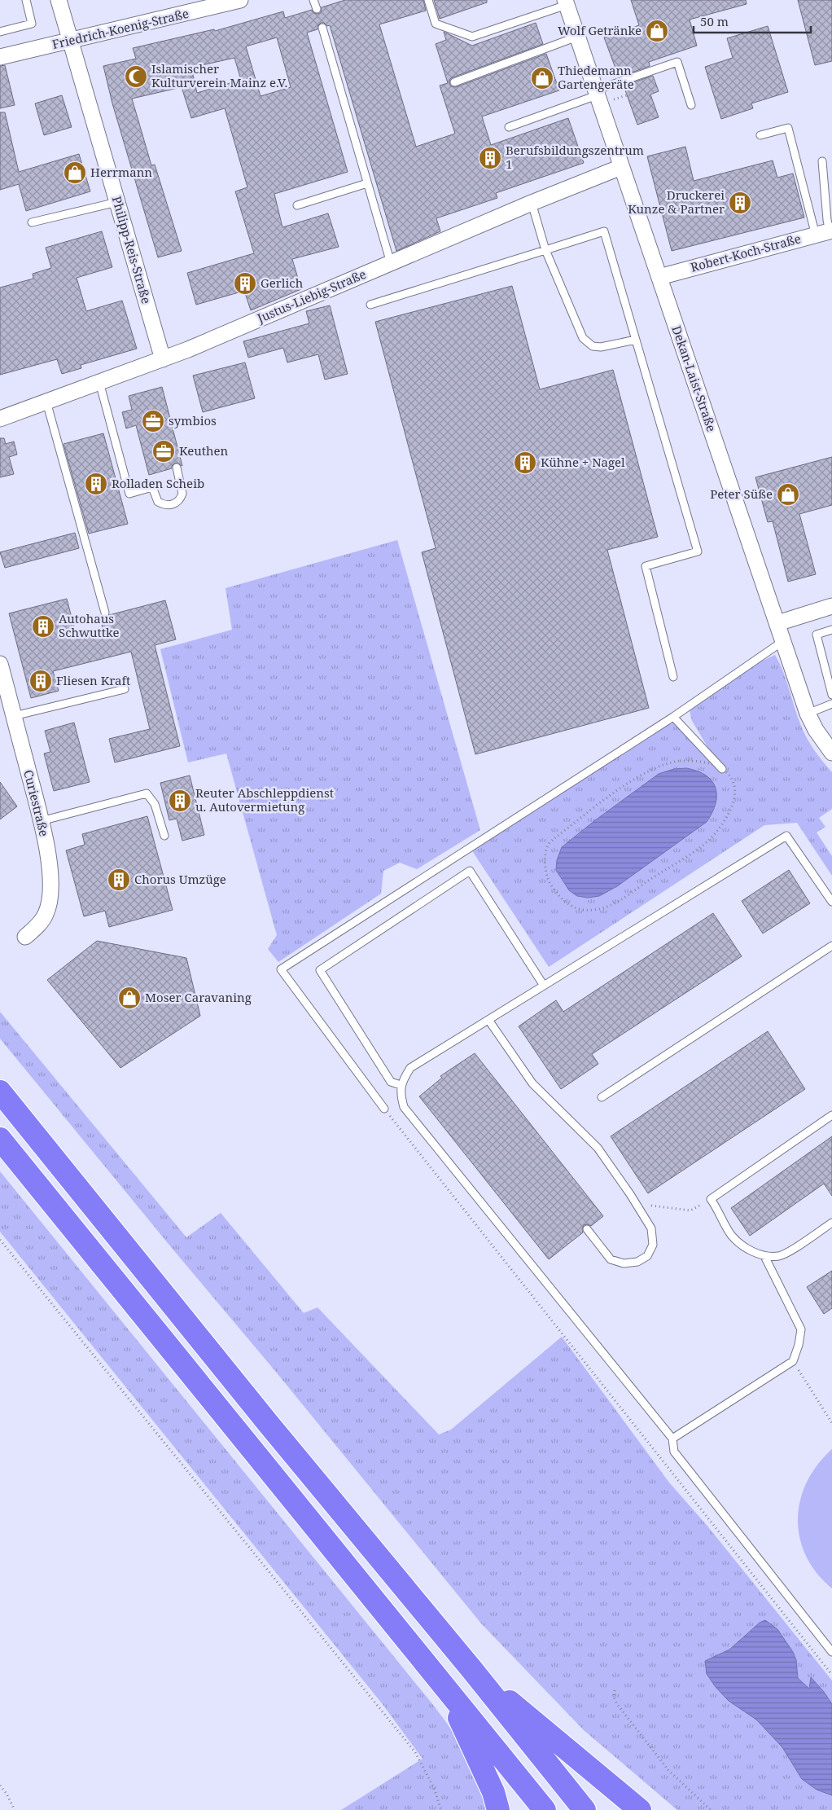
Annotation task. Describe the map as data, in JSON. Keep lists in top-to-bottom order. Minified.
{"streets":{"street":["Friedrich-Koenig-Straße","Philipp-Reis-Straße","Robert-Koch-Straße","Justus-Liebig-Straße","Dekan-Laist-Straße","Curiestraße"]},"crossings":[["Friedrich-Koenig-Straße","Philipp-Reis-Straße"],["Philipp-Reis-Straße","Justus-Liebig-Straße"],["Robert-Koch-Straße","Dekan-Laist-Straße"],["Justus-Liebig-Straße","Dekan-Laist-Straße"]],"places":{"shop":["Wolf Getränke","Thiedemann Gartengeräte","Herrmann","Peter Süße","Moser Caravaning"],"mosque":["Islamischer Kulturverein Mainz e.V."],"building":["Berufsbildungszentrum 1","Druckerei Kunze & Partner","Gerlich","Kühne + Nagel","Rolladen Scheib","Autohaus Schwuttke","Fliesen Kraft","Reuter Abschleppdienst u. Autovermietung","Chorus Umzüge"],"office":["symbios","Keuthen"]},"scale_bar":"50 m"}
